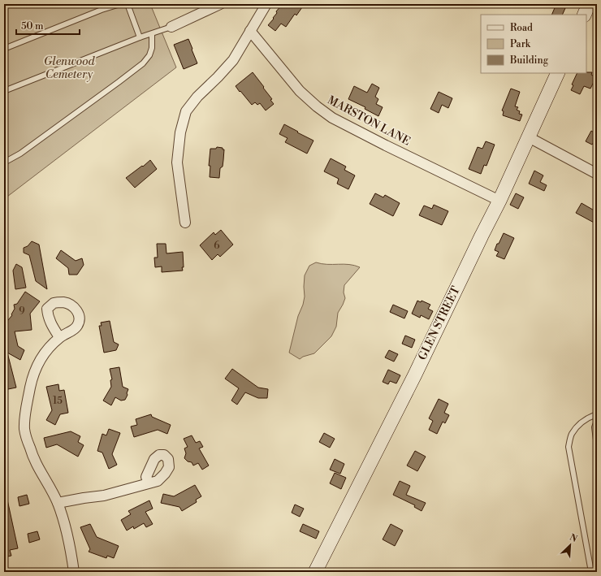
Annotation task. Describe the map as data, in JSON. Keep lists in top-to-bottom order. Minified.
{"streets":{"street":["MARSTON LANE","GLEN STREET"]},"crossings":[["MARSTON LANE","GLEN STREET"]],"parks":["Glenwood Cemetery"],"house_numbers":["6","9","15"],"legend":["Road","Park","Building"],"scale_bar":"50 m","north":"top right"}
